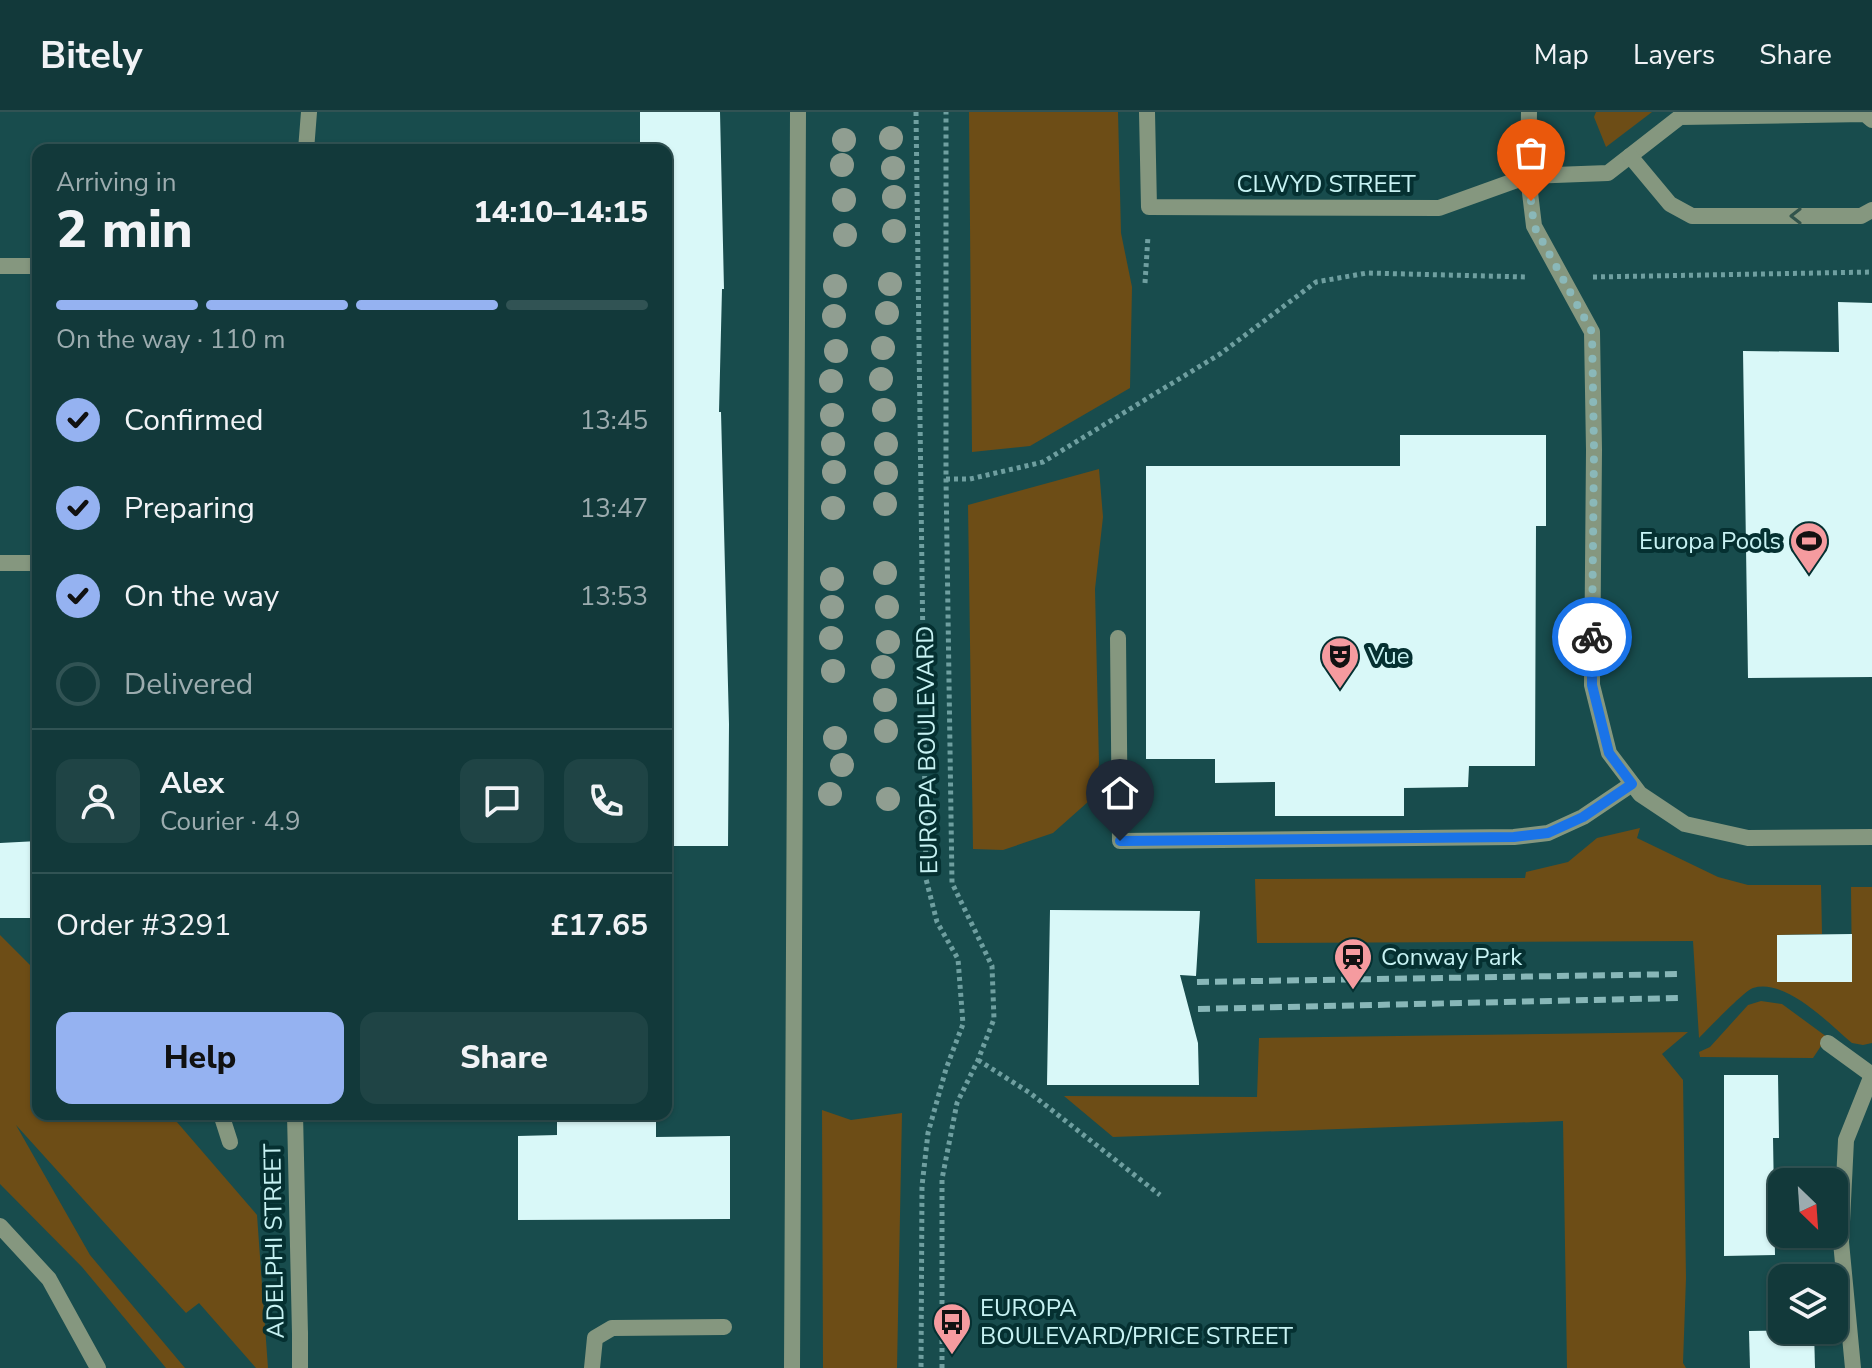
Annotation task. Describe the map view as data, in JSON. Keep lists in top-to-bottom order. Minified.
{"streets":{"street":["CLWYD STREET","ADELPHI STREET"],"path":["EUROPA BOULEVARD"]},"places":{"sports":["Europa Pools"],"theatre":["Vue"],"station":["Conway Park"],"bus stop":["EUROPA BOULEVARD/PRICE STREET"]},"north":"bottom right","page":{"header":"Bitely","nav":["Map","Layers","Share"],"heading":["2 min","Arriving in","14:10–14:15"],"panel":["Alex","Courier · 4.9","Order #3291","£17.65"],"bar":"On the way · 110 m","list":[["Confirmed","13:45"],["Preparing","13:47"],["On the way","13:53"],"Delivered"],"buttons":["Help","Share"]}}
